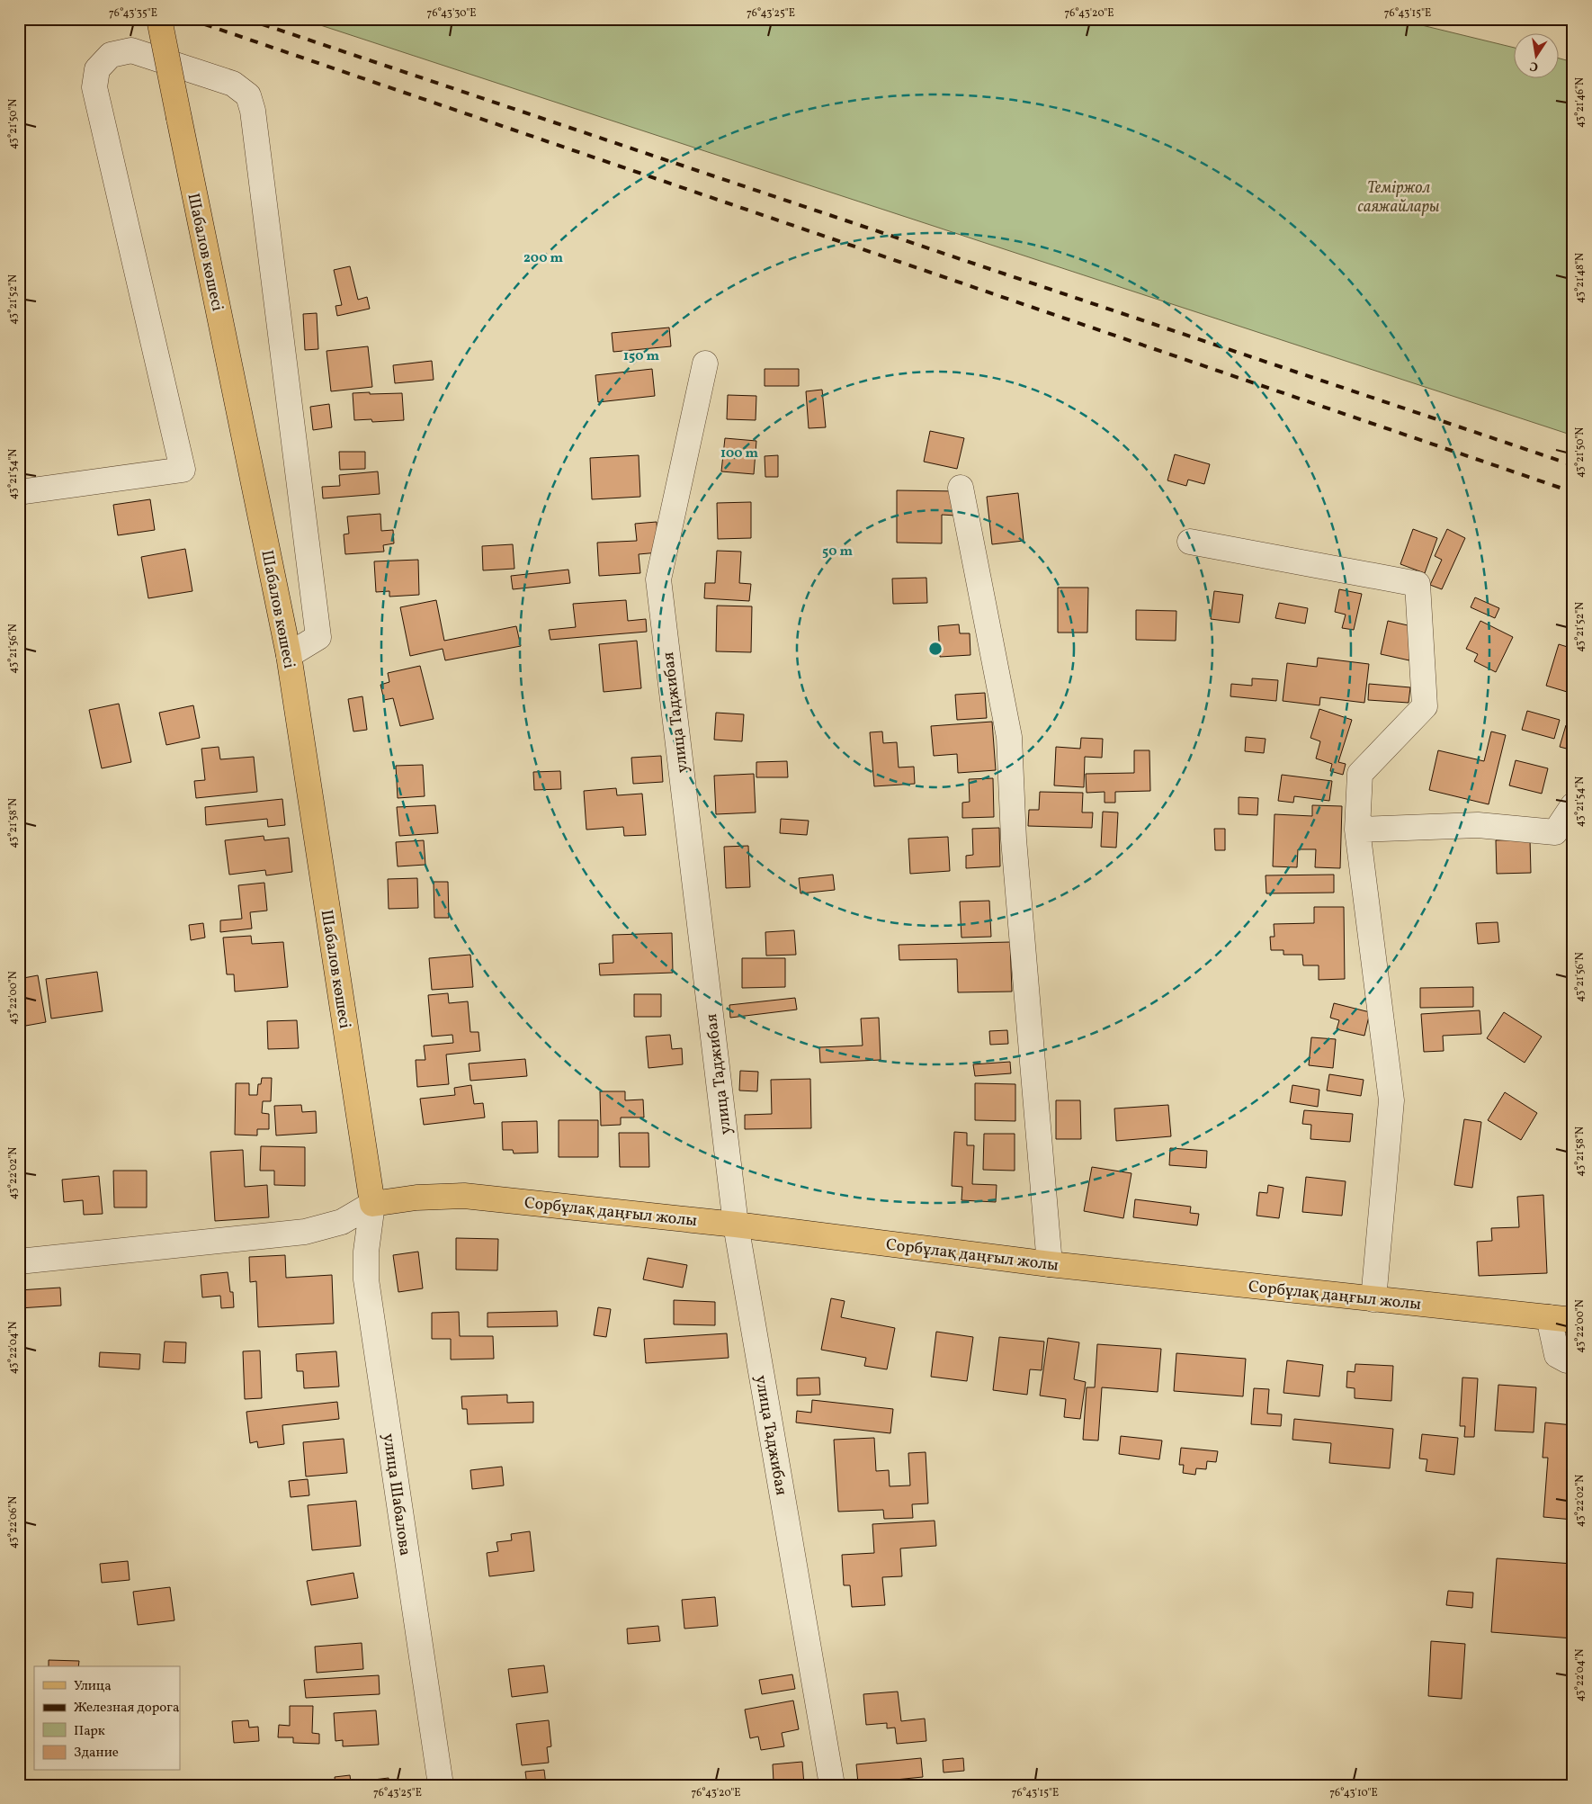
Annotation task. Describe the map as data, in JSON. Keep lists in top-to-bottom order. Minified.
{"streets":{"main road":["Шабалов көшесі","Сорбұлақ даңғыл жолы"],"street":["улица Таджибая","улица Шабалова"]},"crossings":[["Шабалов көшесі","Сорбұлақ даңғыл жолы"],["Шабалов көшесі","улица Шабалова"],["улица Таджибая","Сорбұлақ даңғыл жолы"],["Сорбұлақ даңғыл жолы","улица Шабалова"]],"parks":["Теміржол саяжайлары"],"legend":["Улица","Железная дорога","Парк","Здание"],"north":"bottom","coordinates":["76°43'35\"E","76°43'30\"E","76°43'25\"E","76°43'20\"E","76°43'15\"E","43°21'46\"N","43°21'50\"N","43°21'48\"N","43°21'52\"N","43°21'54\"N","43°21'56\"N","43°21'58\"N","43°22'00\"N","43°22'02\"N","43°22'04\"N","43°22'06\"N","76°43'10\"E"],"rings":["200 m","150 m","100 m","50 m"]}
